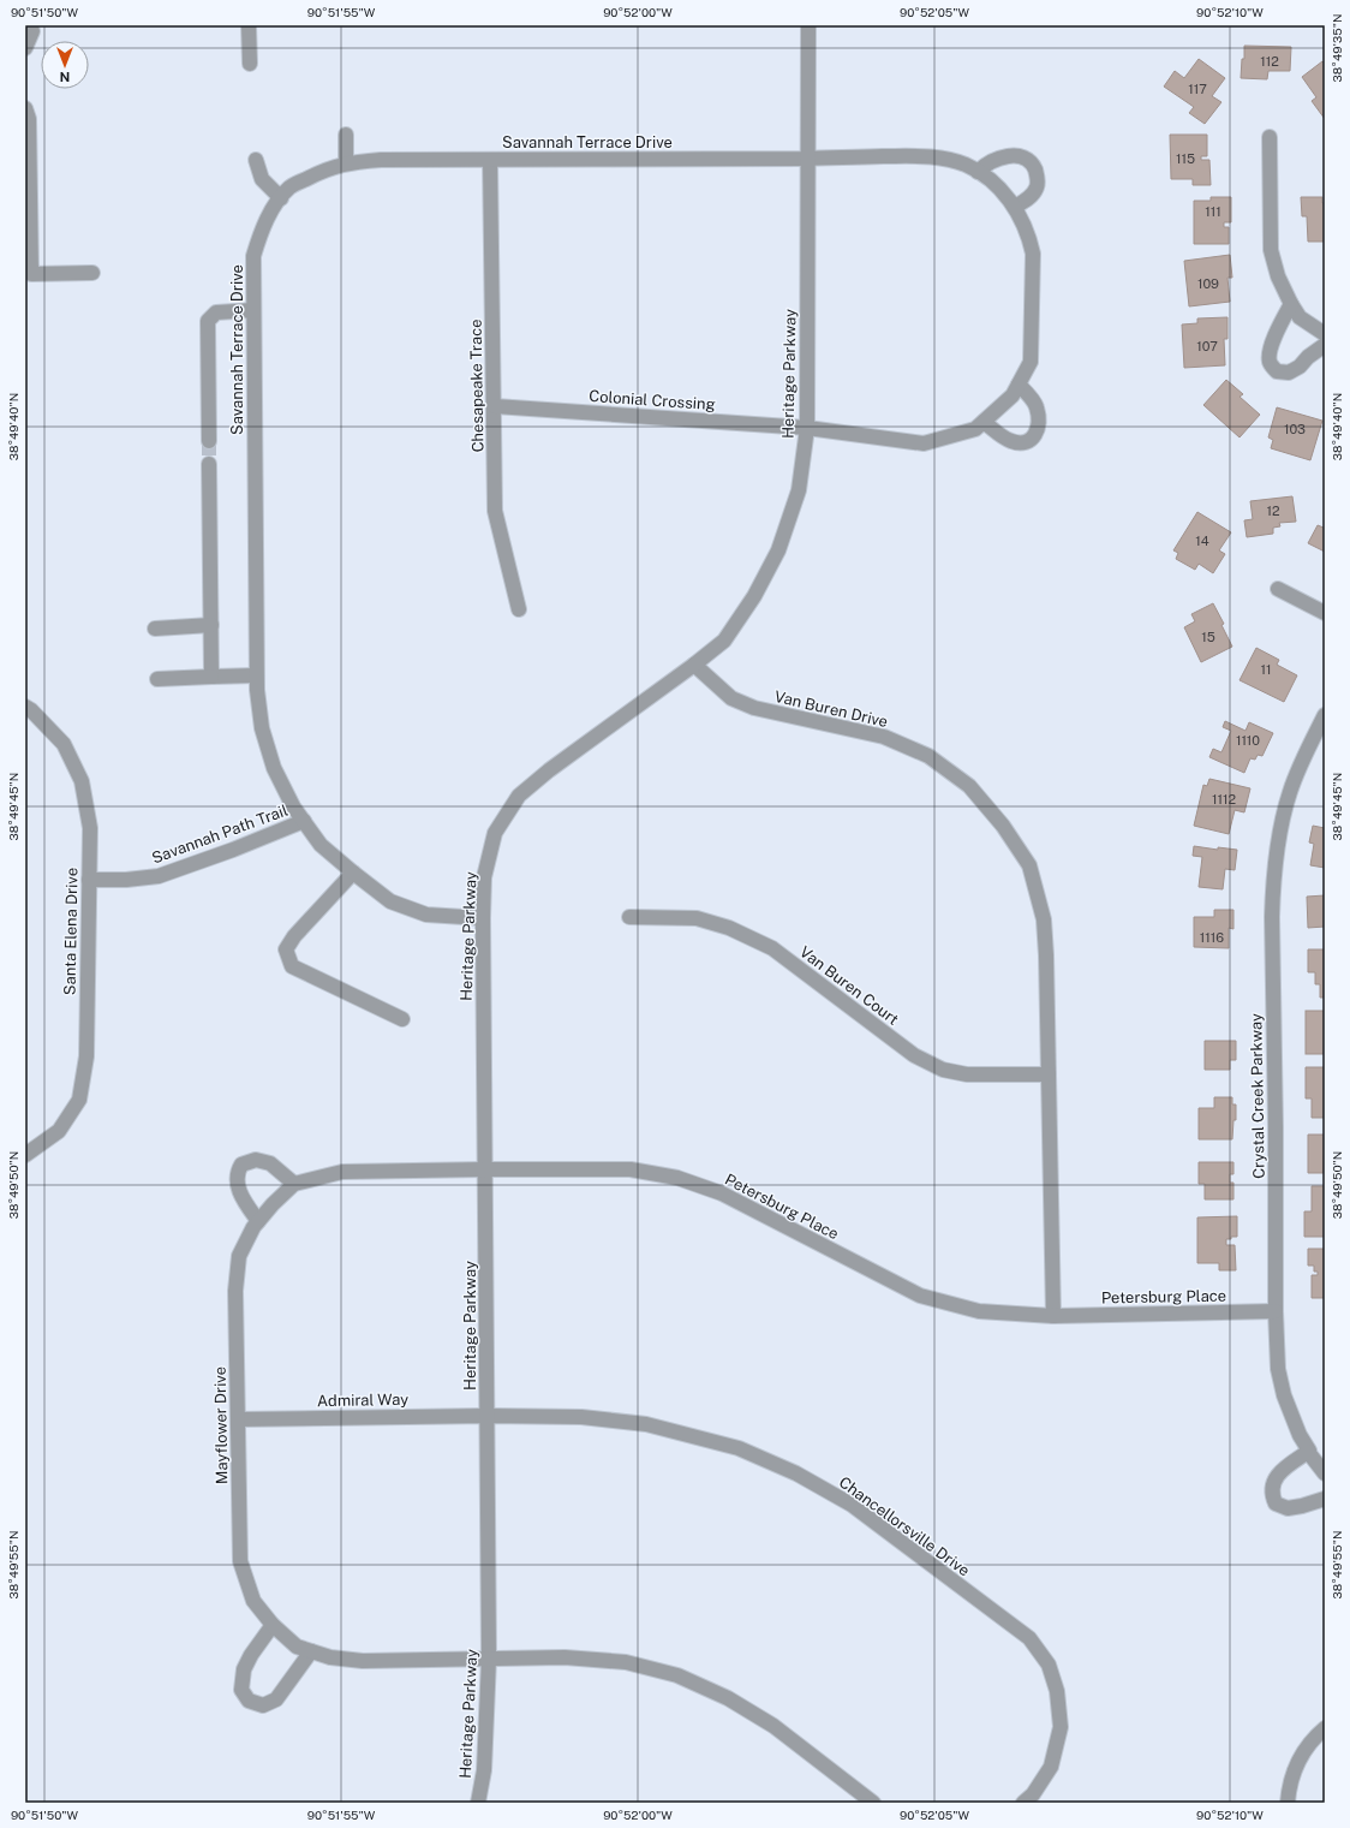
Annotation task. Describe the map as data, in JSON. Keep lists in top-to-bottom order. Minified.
{"streets":{"street":["Savannah Terrace Drive","Heritage Parkway","Chesapeake Trace","Colonial Crossing","Van Buren Drive","Savannah Path Trail","Santa Elena Drive","Van Buren Court","Crystal Creek Parkway","Petersburg Place","Admiral Way","Mayflower Drive","Chancellorsville Drive"]},"crossings":[["Savannah Terrace Drive","Heritage Parkway"],["Savannah Terrace Drive","Chesapeake Trace"],["Savannah Terrace Drive","Colonial Crossing"],["Savannah Terrace Drive","Savannah Path Trail"],["Heritage Parkway","Colonial Crossing"],["Heritage Parkway","Van Buren Drive"],["Heritage Parkway","Petersburg Place"],["Heritage Parkway","Admiral Way"],["Heritage Parkway","Mayflower Drive"],["Heritage Parkway","Chancellorsville Drive"],["Chesapeake Trace","Colonial Crossing"],["Van Buren Drive","Van Buren Court"],["Savannah Path Trail","Santa Elena Drive"],["Crystal Creek Parkway","Petersburg Place"],["Petersburg Place","Mayflower Drive"],["Admiral Way","Mayflower Drive"],["Admiral Way","Chancellorsville Drive"]],"house_numbers":["112","117","115","111","109","107","103","12","14","15","11","1110","1112","1116"],"north":"bottom","coordinates":["90°51'50\"W","90°51'55\"W","90°52'00\"W","90°52'05\"W","90°52'10\"W","38°49'35\"N","38°49'40\"N","38°49'45\"N","38°49'50\"N","38°49'55\"N"]}
